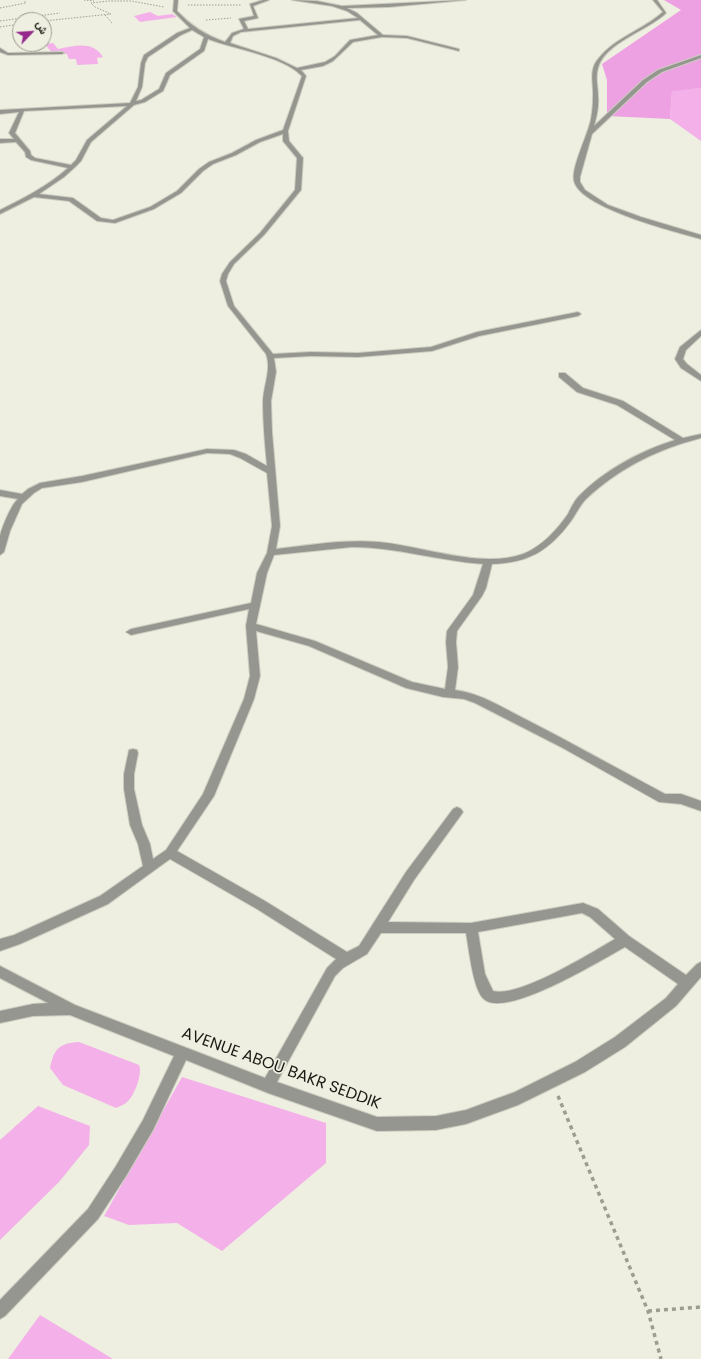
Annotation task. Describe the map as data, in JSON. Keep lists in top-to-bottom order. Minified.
{"streets":{"street":["AVENUE ABOU BAKR SEDDIK"]},"north":"top right"}
